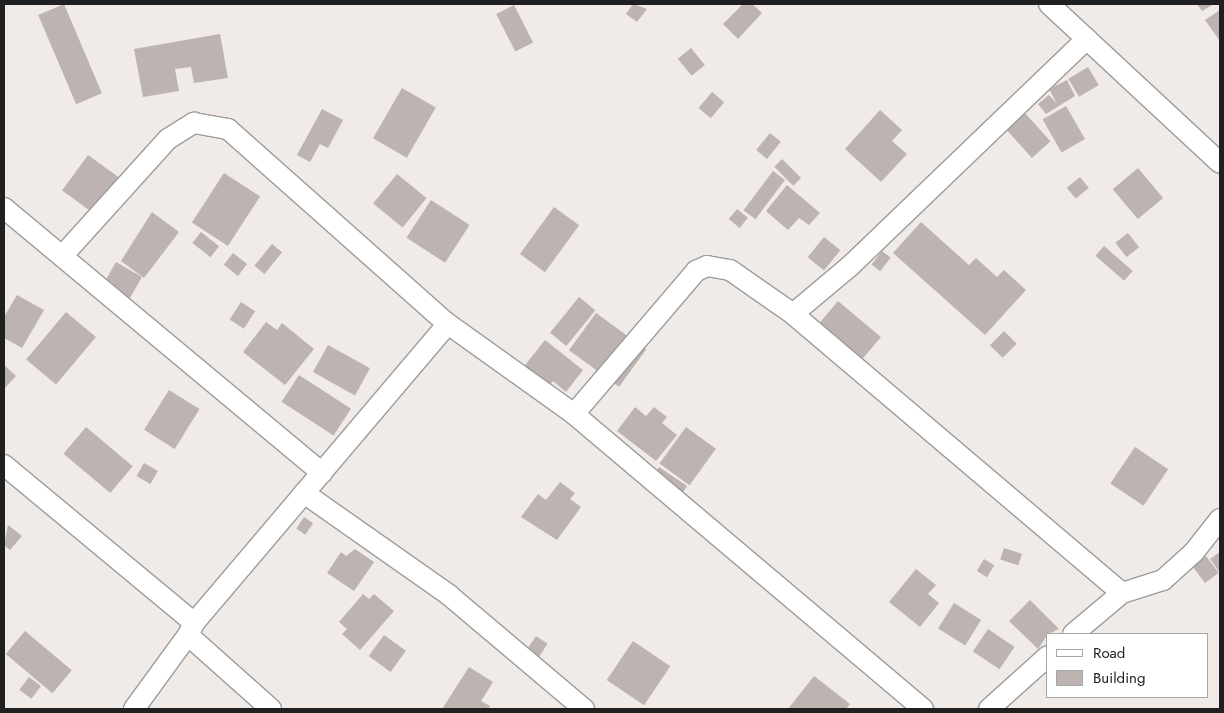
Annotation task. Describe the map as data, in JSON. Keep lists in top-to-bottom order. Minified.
{"legend":["Road","Building"]}
